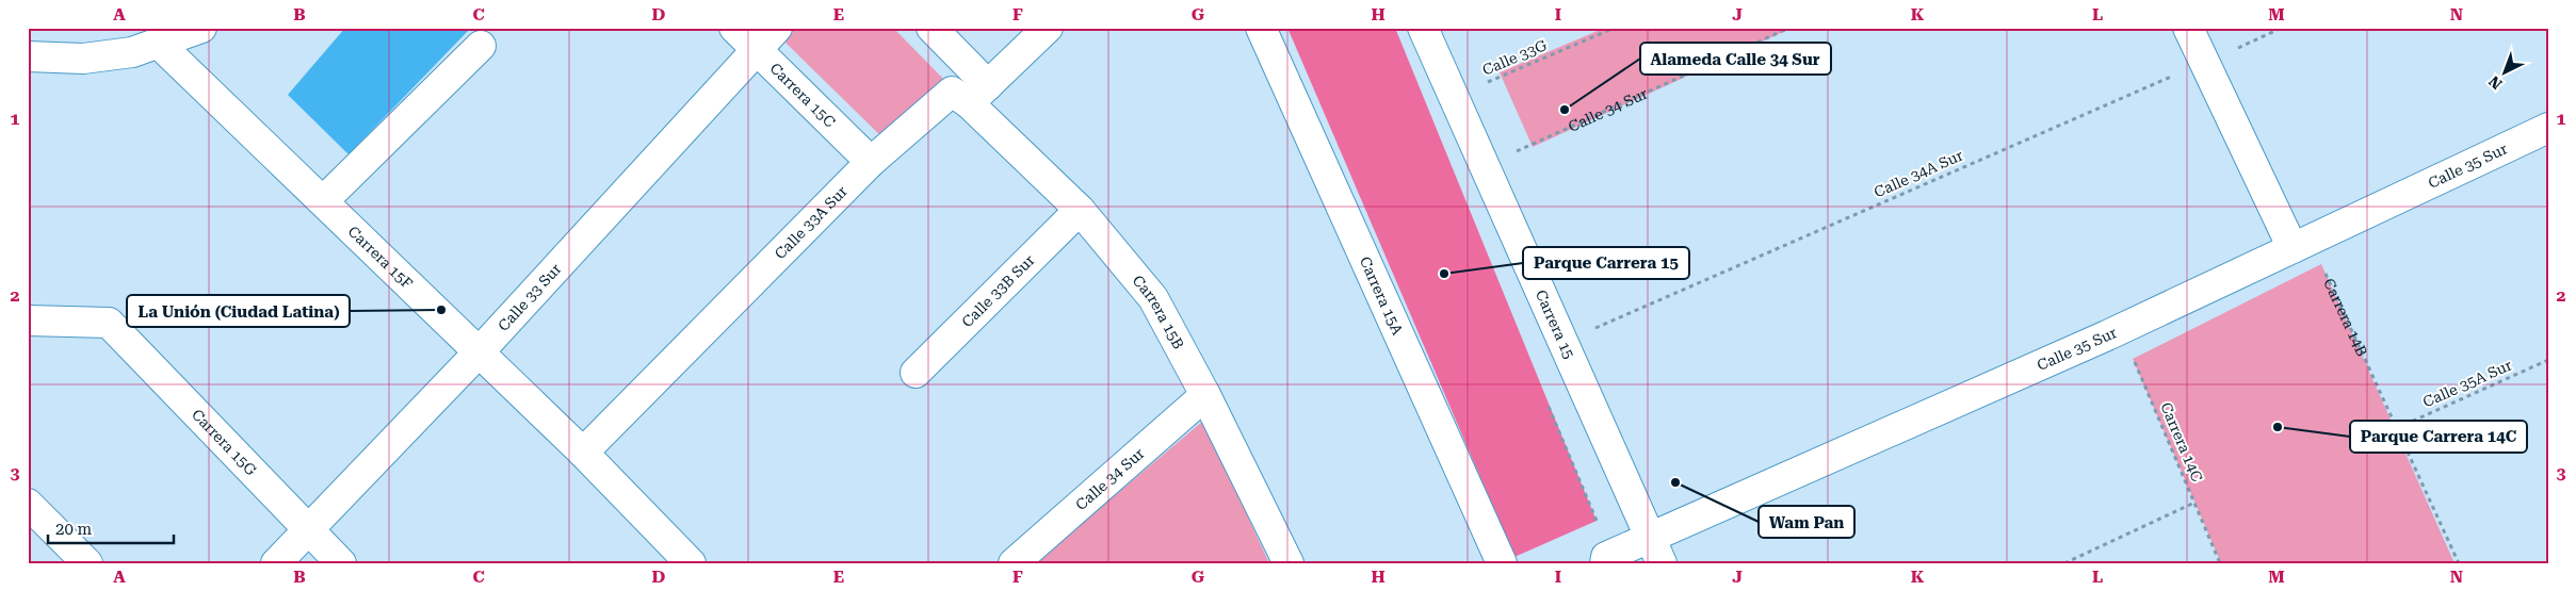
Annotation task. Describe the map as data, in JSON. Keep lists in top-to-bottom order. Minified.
{"streets":{"street":["Carrera 15C","Calle 34 Sur","Calle 35 Sur","Calle 33A Sur","Carrera 15F","Calle 33B Sur","Carrera 15A","Calle 33 Sur","Carrera 15B","Carrera 15","Carrera 15G"],"path":["Calle 33G","Calle 34A Sur","Carrera 14B","Calle 35A Sur","Carrera 14C"]},"crossings":[["Calle 33G","Carrera 15"],["Carrera 15C","Calle 33A Sur"],["Carrera 15C","Calle 33 Sur"],["Calle 34 Sur","Carrera 15B"],["Calle 34 Sur","Carrera 15"],["Calle 35 Sur","Carrera 14B"],["Calle 35 Sur","Carrera 15"],["Calle 35 Sur","Carrera 14C"],["Calle 34A Sur","Carrera 15"],["Calle 33A Sur","Carrera 15F"],["Calle 33A Sur","Carrera 15B"],["Carrera 15F","Calle 33 Sur"],["Calle 33B Sur","Carrera 15B"],["Calle 33 Sur","Carrera 15G"],["Carrera 14B","Calle 35A Sur"]],"places":["Alameda Calle 34 Sur","Parque Carrera 15","La Unión (Ciudad Latina)","Parque Carrera 14C","Wam Pan"],"scale_bar":"20 m","north":"bottom left","grid":{"columns":["A","B","C","D","E","F","G","H","I","J","K","L","M","N"],"rows":["1","2","3"]}}
